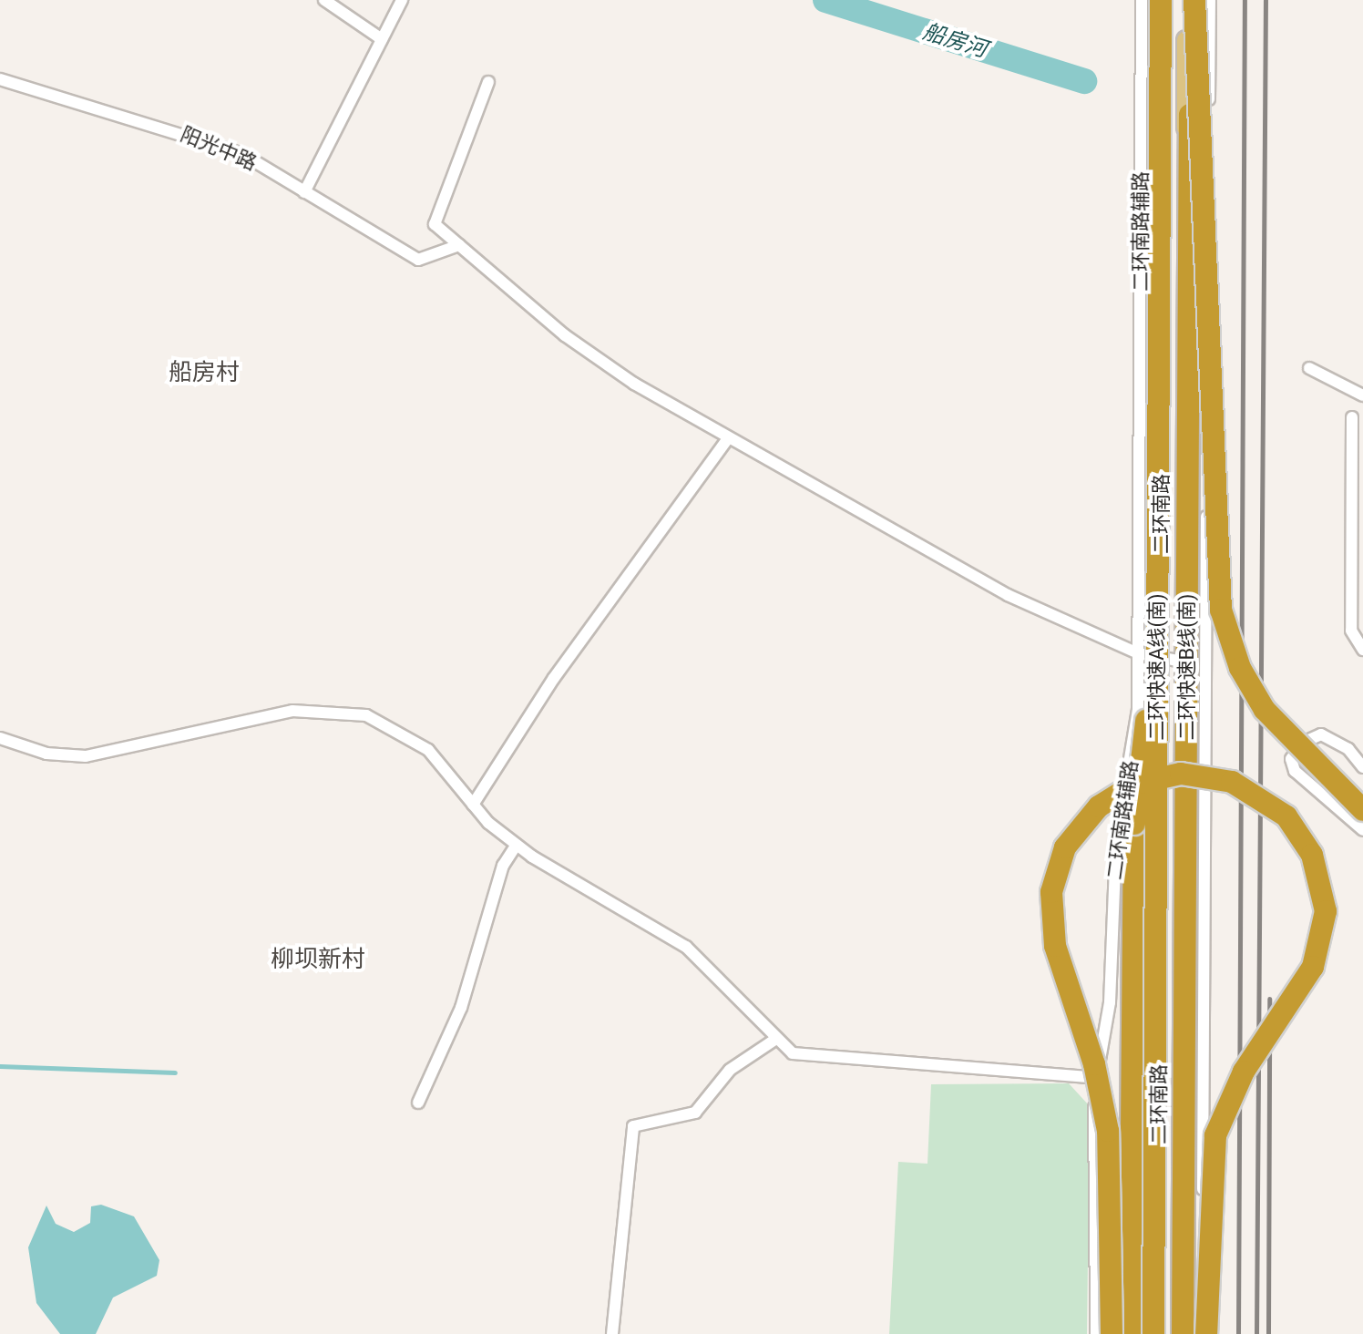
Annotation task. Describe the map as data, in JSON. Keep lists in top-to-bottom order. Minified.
{"streets":{"highway":["二环快速A线(南)","二环快速B线(南)"],"main road":["二环南路"],"street":["阳光中路","二环南路辅路"]},"crossings":[["二环南路辅路","二环快速A线(南)"],["二环南路","二环快速B线(南)"]],"districts":["船房村","柳坝新村"],"water":["船房河"]}
